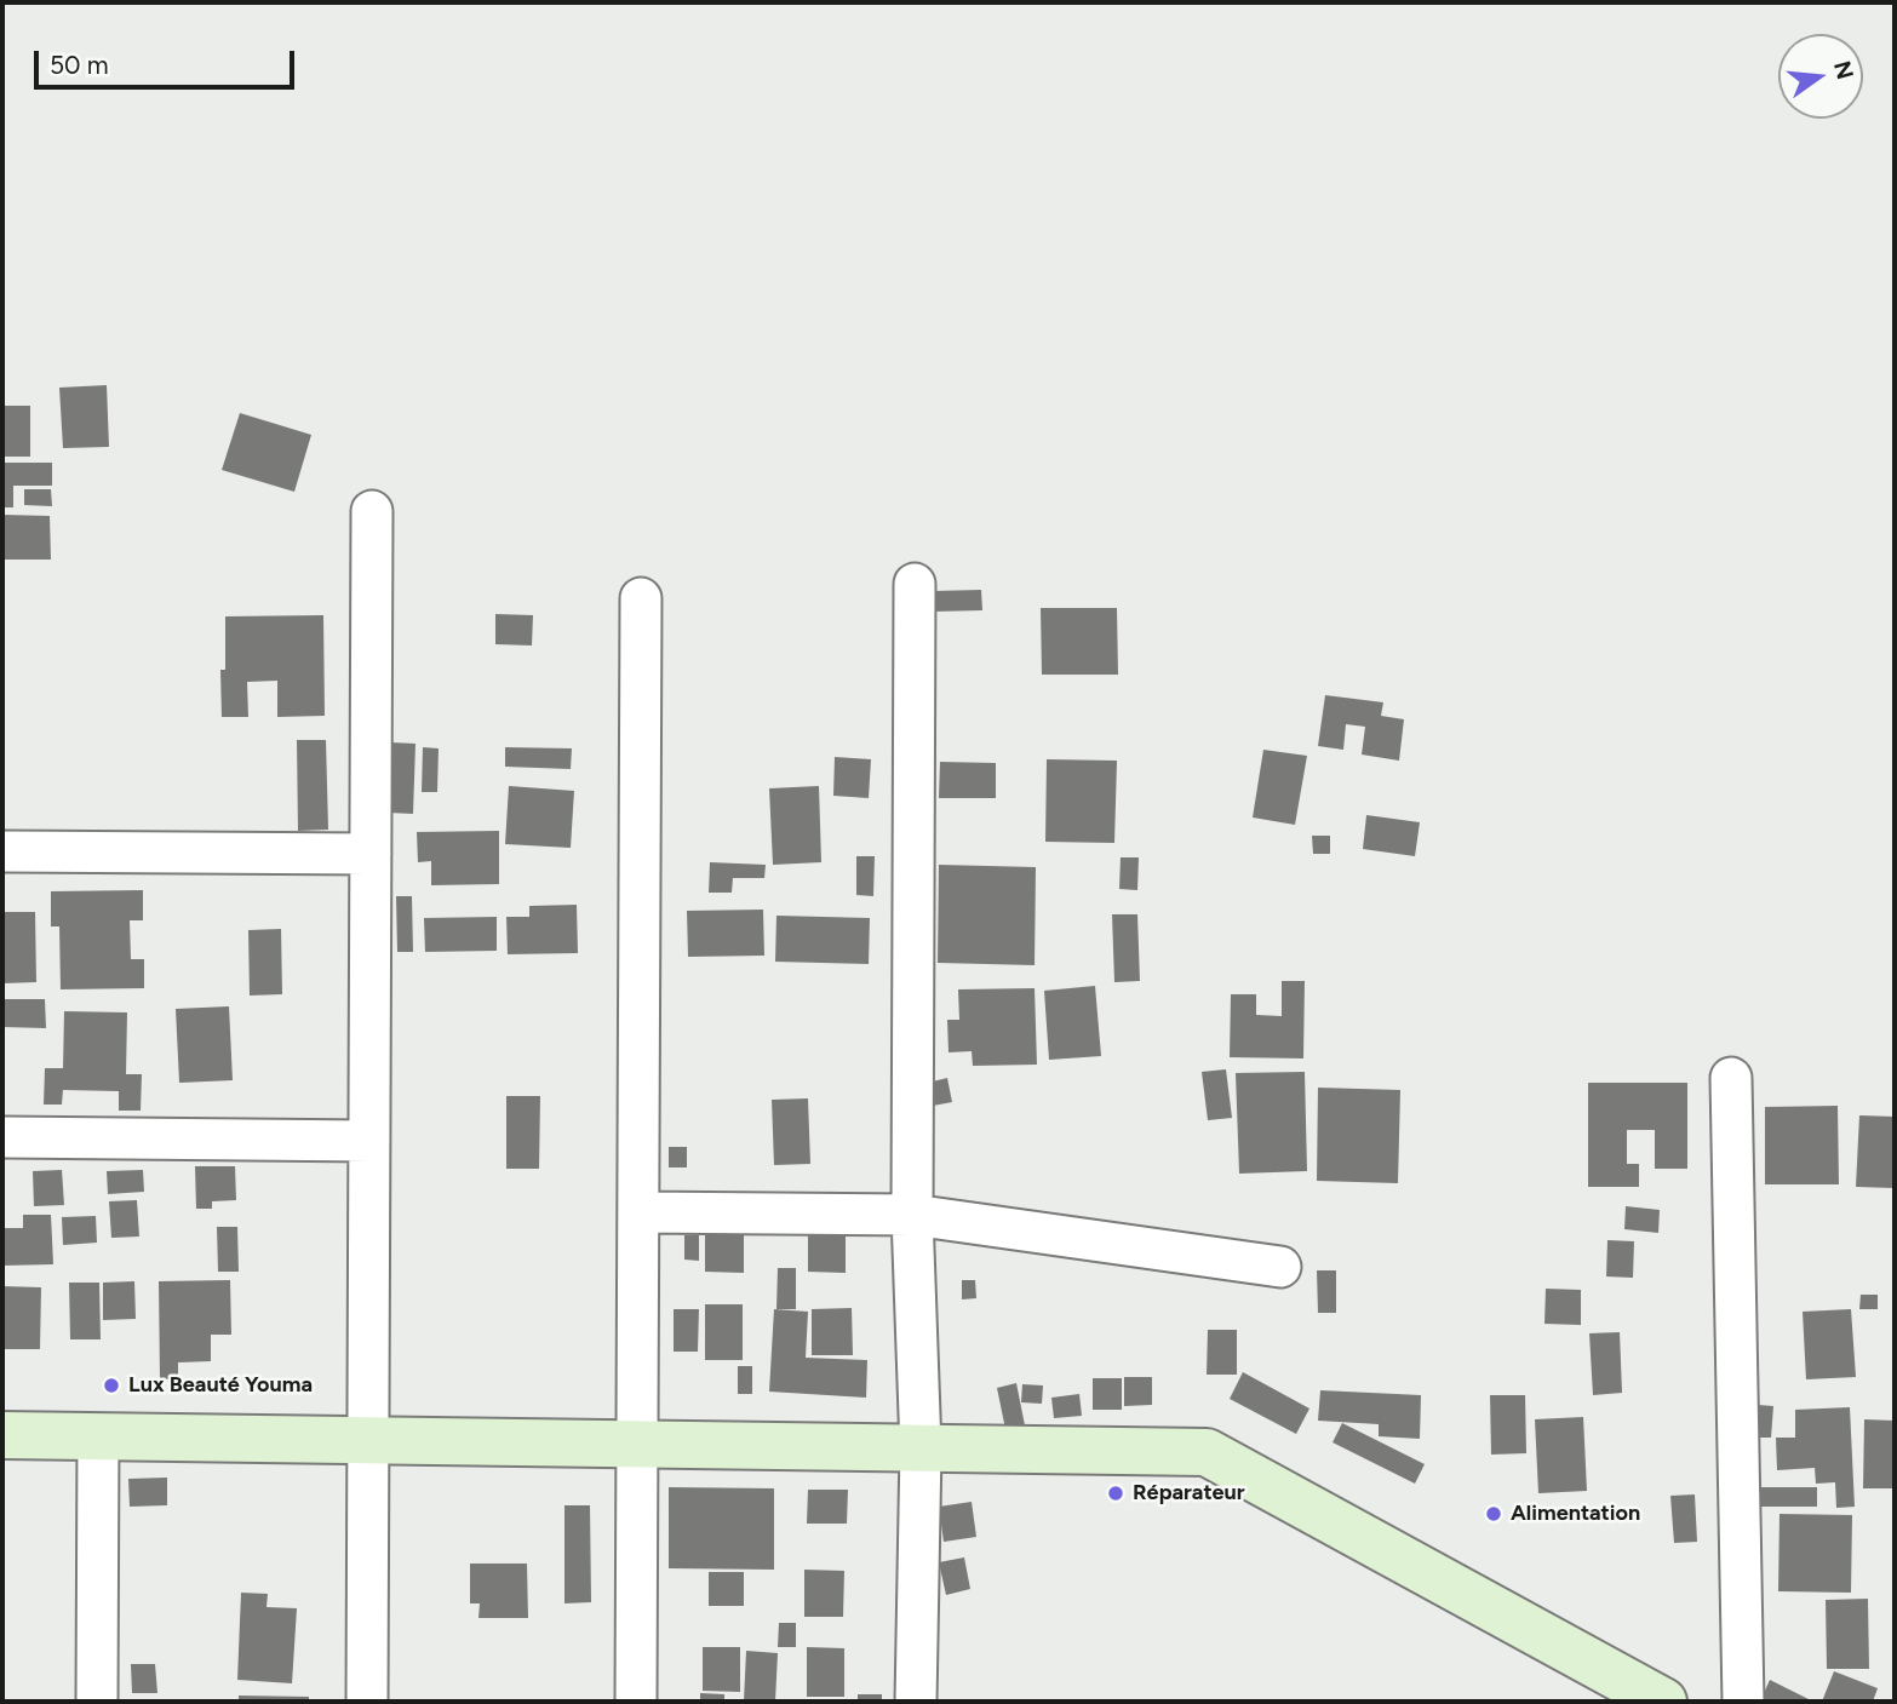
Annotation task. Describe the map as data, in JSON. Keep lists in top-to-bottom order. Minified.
{"places":["Lux Beauté Youma","Réparateur","Alimentation"],"scale_bar":"50 m","north":"right"}
